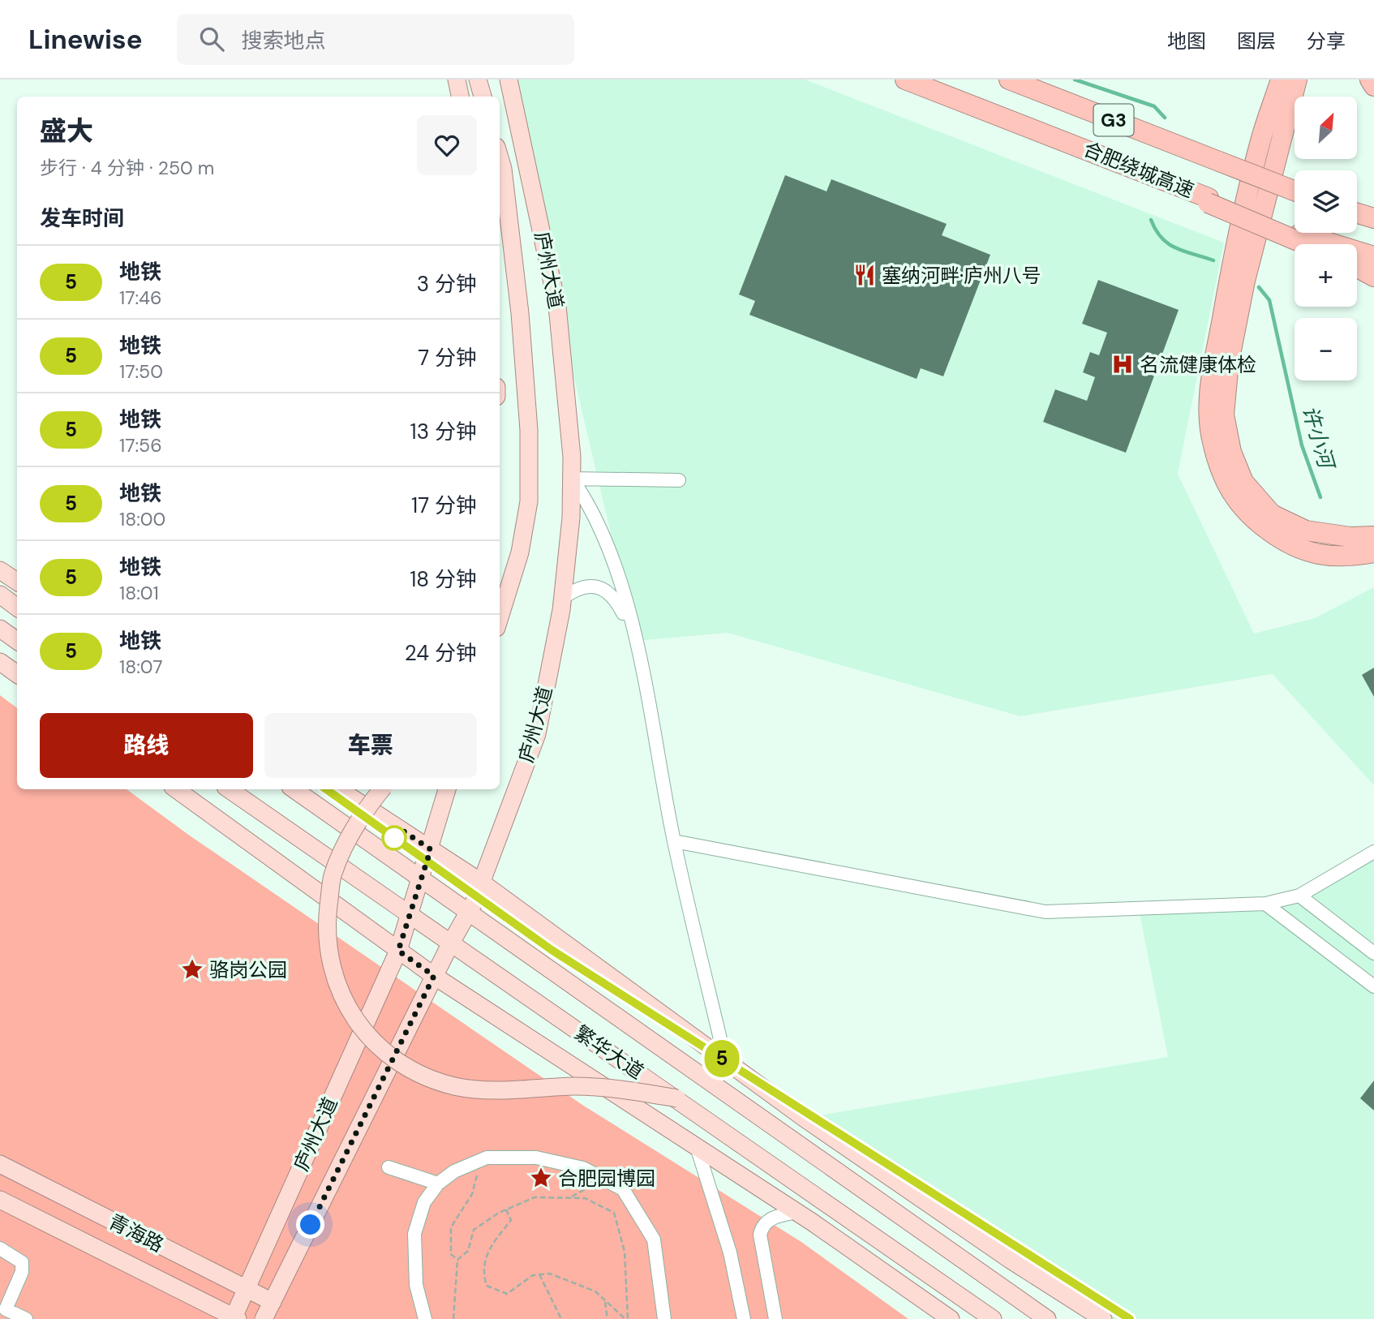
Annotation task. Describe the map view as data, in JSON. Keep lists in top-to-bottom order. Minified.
{"streets":{"highway":["G3","合肥绕城高速"],"main road":["庐州大道","繁华大道","青海路"]},"crossings":[["庐州大道","繁华大道"],["庐州大道","青海路"]],"water":["许小河"],"places":{"restaurant":["塞纳河畔·庐州八号"],"hospital":["名流健康体检"],"place":["骆岗公园","合肥园博园"]},"lines":["metro line 5"],"north":"top right","page":{"header":"Linewise","search":"搜索地点","nav":["地图","图层","分享"],"on_map":"5","map_buttons":["+","−"],"heading":[["盛大","步行 · 4 分钟 · 250 m"],"发车时间"],"list":[{"mark":"5","name":"地铁","note":"17:46","value":"3 分钟"},{"mark":"5","name":"地铁","note":"17:50","value":"7 分钟"},{"mark":"5","name":"地铁","note":"17:56","value":"13 分钟"},{"mark":"5","name":"地铁","note":"18:00","value":"17 分钟"},{"mark":"5","name":"地铁","note":"18:01","value":"18 分钟"},{"mark":"5","name":"地铁","note":"18:07","value":"24 分钟"}],"buttons":["路线","车票"]}}
